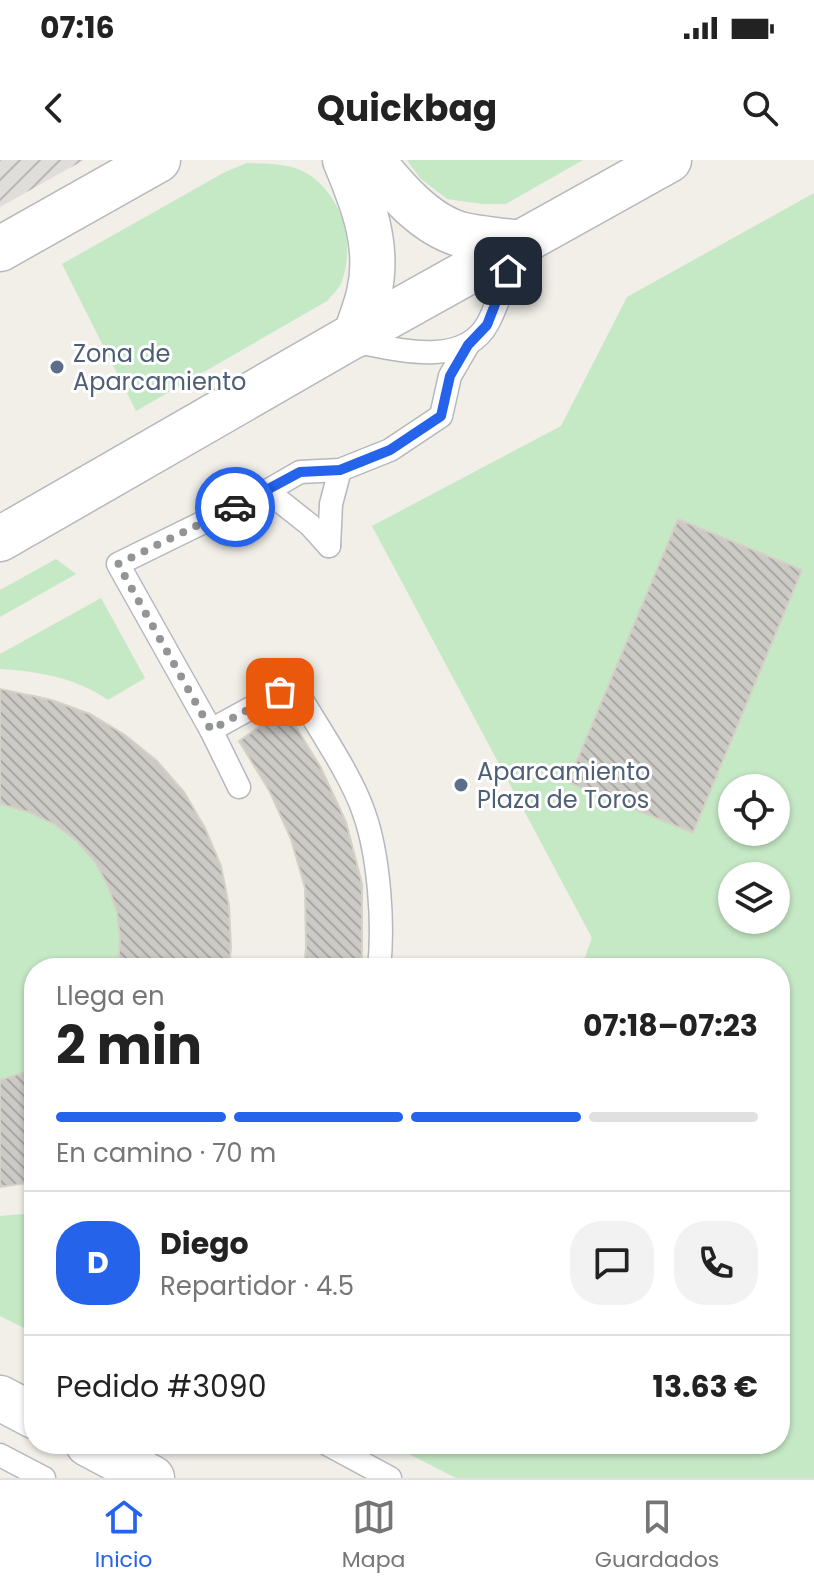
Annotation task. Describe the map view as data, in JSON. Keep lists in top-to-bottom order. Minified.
{"places":["Zona de Aparcamiento","Aparcamiento Plaza de Toros"],"page":{"status":"07:16","header":"Quickbag","heading":["2 min","Llega en","07:18–07:23"],"panel":["Diego","Repartidor · 4.5","Pedido #3090","13.63 €"],"bar":"En camino · 70 m","round":"D","tabs":["Inicio","Mapa","Guardados"]}}
